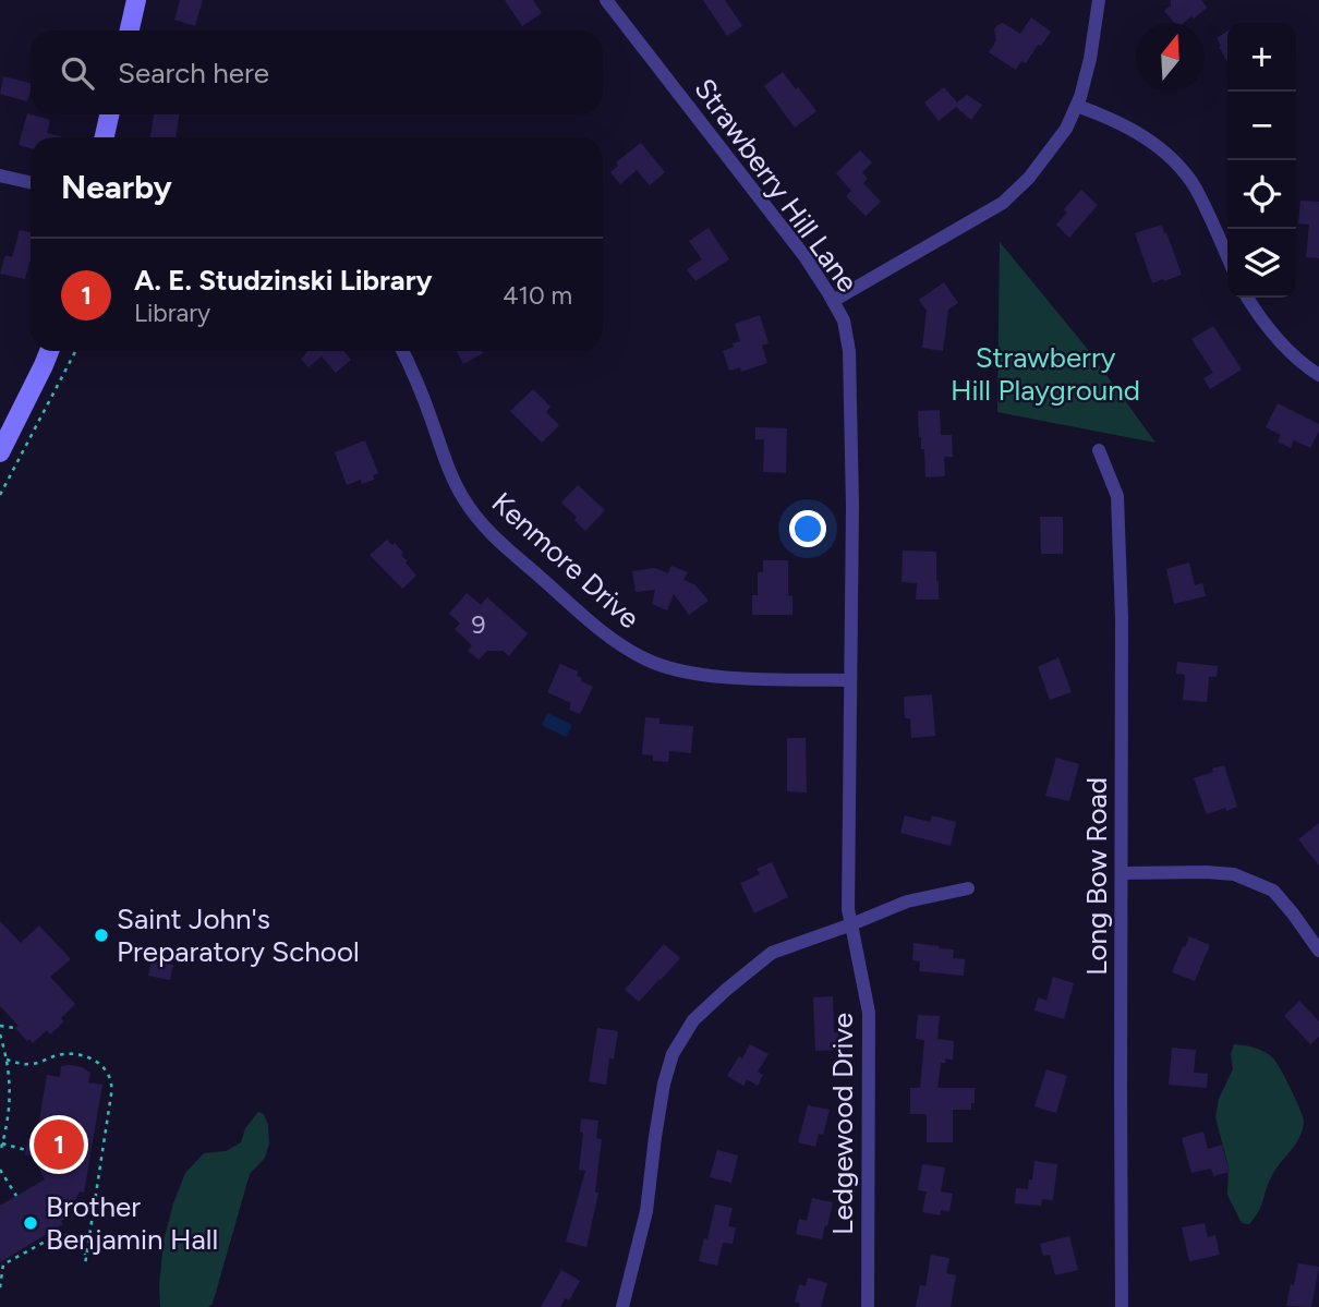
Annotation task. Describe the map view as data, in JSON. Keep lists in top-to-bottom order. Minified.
{"streets":{"street":["Strawberry Hill Lane","Kenmore Drive","Long Bow Road","Ledgewood Drive"]},"crossings":[["Strawberry Hill Lane","Kenmore Drive"],["Strawberry Hill Lane","Ledgewood Drive"]],"parks":["Strawberry Hill Playground"],"places":["Saint John's Preparatory School","Brother Benjamin Hall"],"house_numbers":["9"],"north":"top","page":{"map_buttons":["+","−"],"search":"Search here","heading":"Nearby","list":[{"mark":"1","name":"A. E. Studzinski Library","note":"Library","value":"410 m"}],"pins":"1"}}
